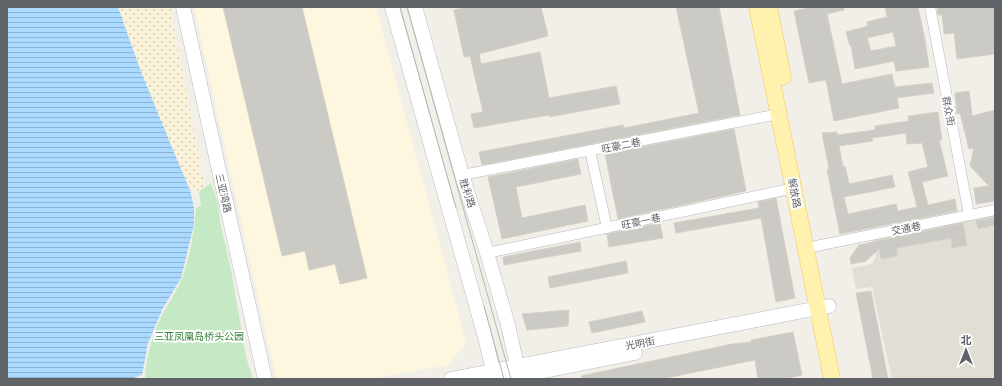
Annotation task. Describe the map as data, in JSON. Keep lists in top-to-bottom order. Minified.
{"streets":{"main road":["三亚湾路","胜利路","解放路","光明街"],"street":["群众街","旺豪二巷","旺豪一巷","交通巷"]},"crossings":[["群众街","交通巷"],["旺豪二巷","胜利路"],["旺豪二巷","解放路"],["胜利路","旺豪一巷"],["胜利路","光明街"],["解放路","旺豪一巷"],["解放路","交通巷"],["解放路","光明街"]],"parks":["三亚凤凰岛桥头公园"],"north":"top"}
